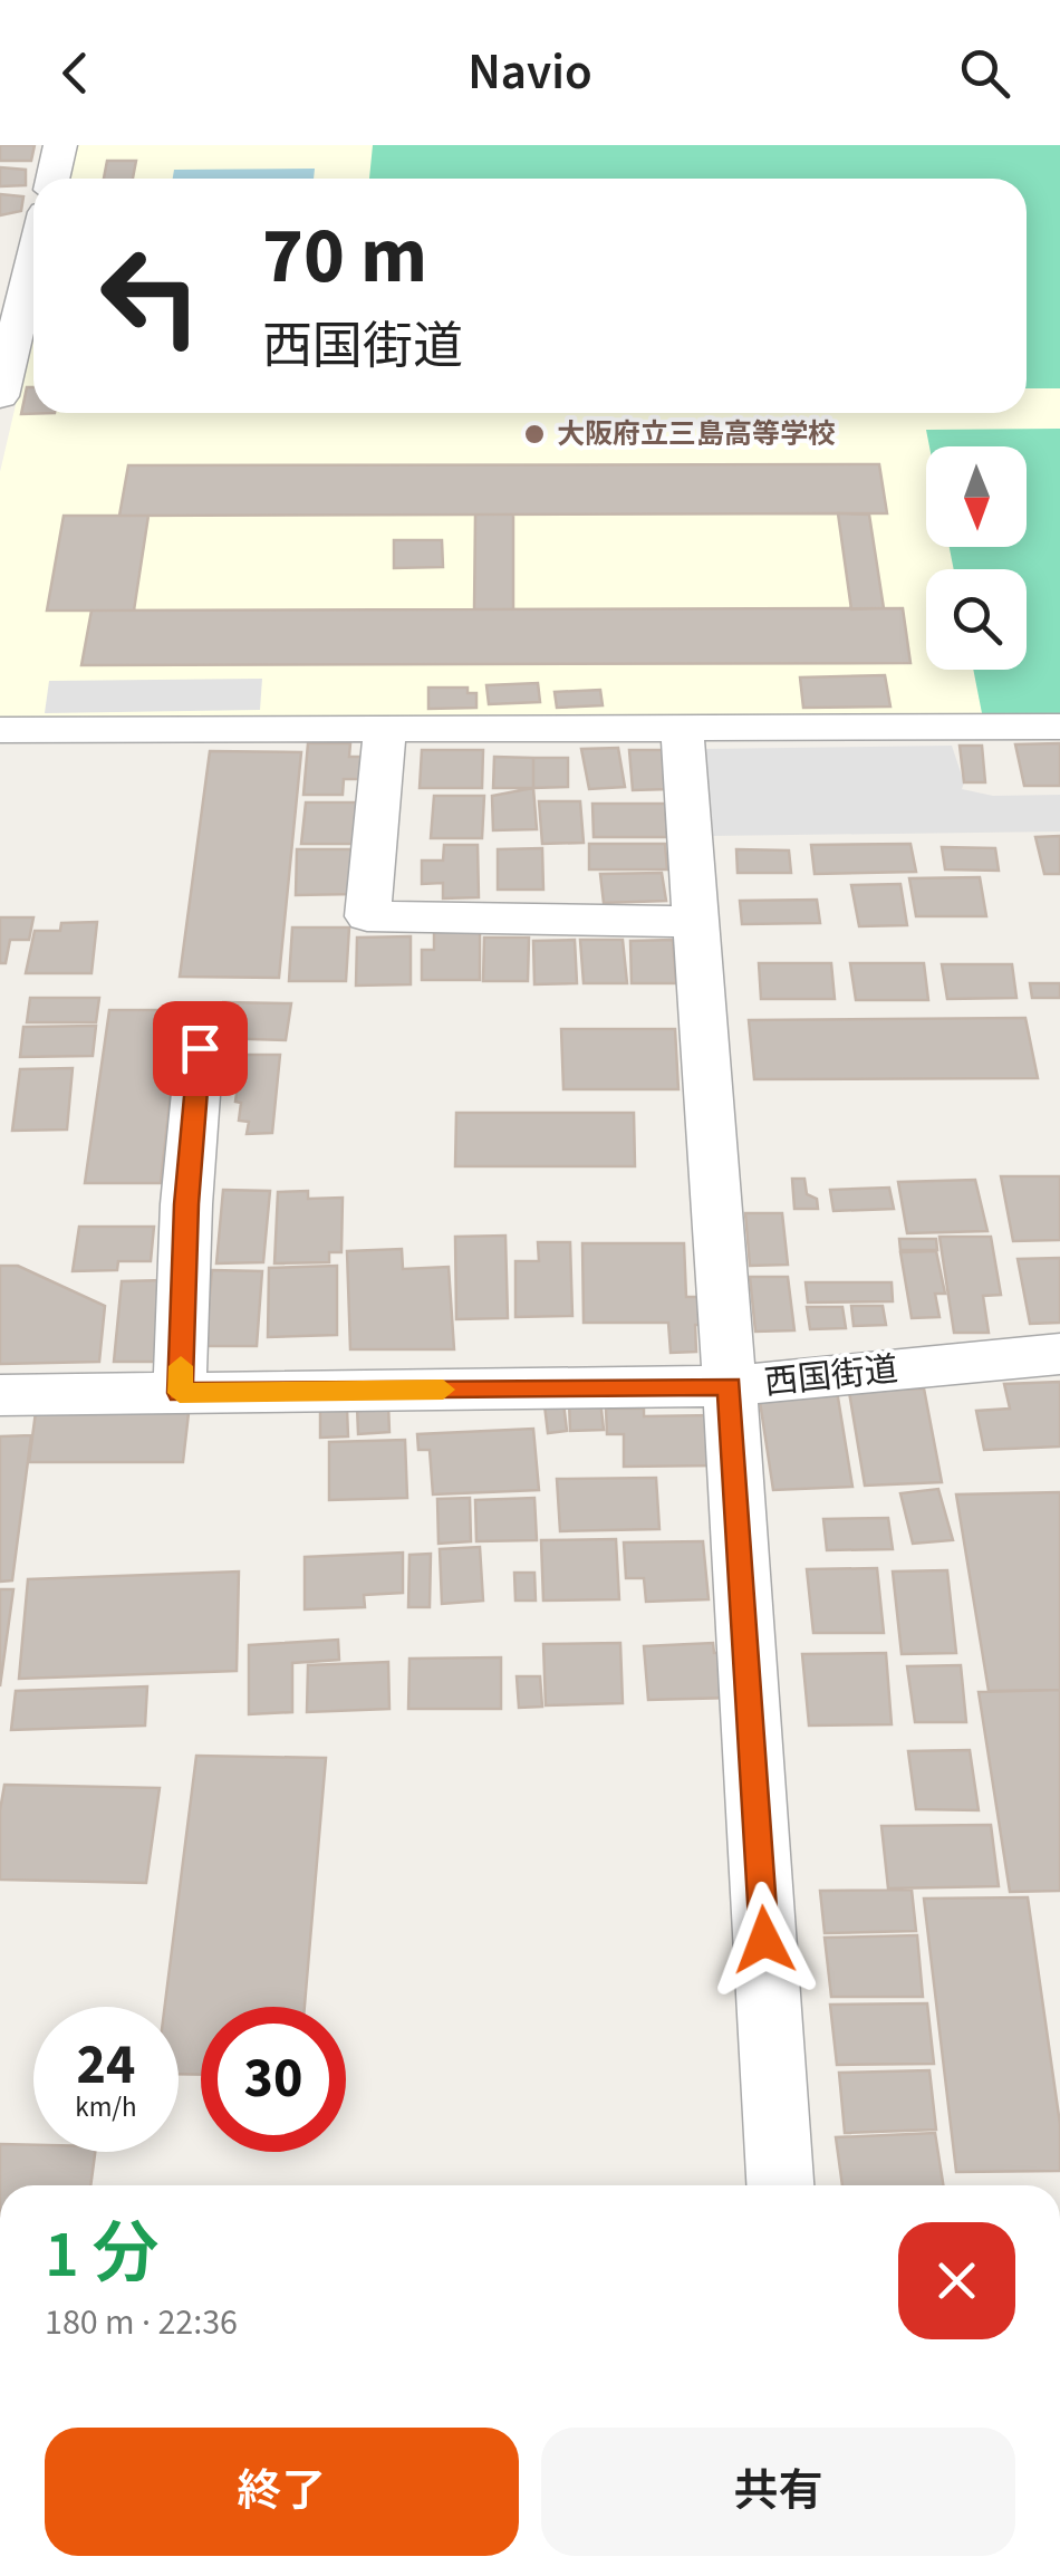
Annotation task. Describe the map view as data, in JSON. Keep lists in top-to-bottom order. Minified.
{"streets":{"street":["西国街道"]},"places":["大阪府立三島高等学校"],"north":"bottom","page":{"header":"Navio","turn":["70 m","西国街道"],"speed":"24 km/h","limit":"30","heading":["1 分","180 m · 22:36"],"buttons":["終了","共有"]}}
